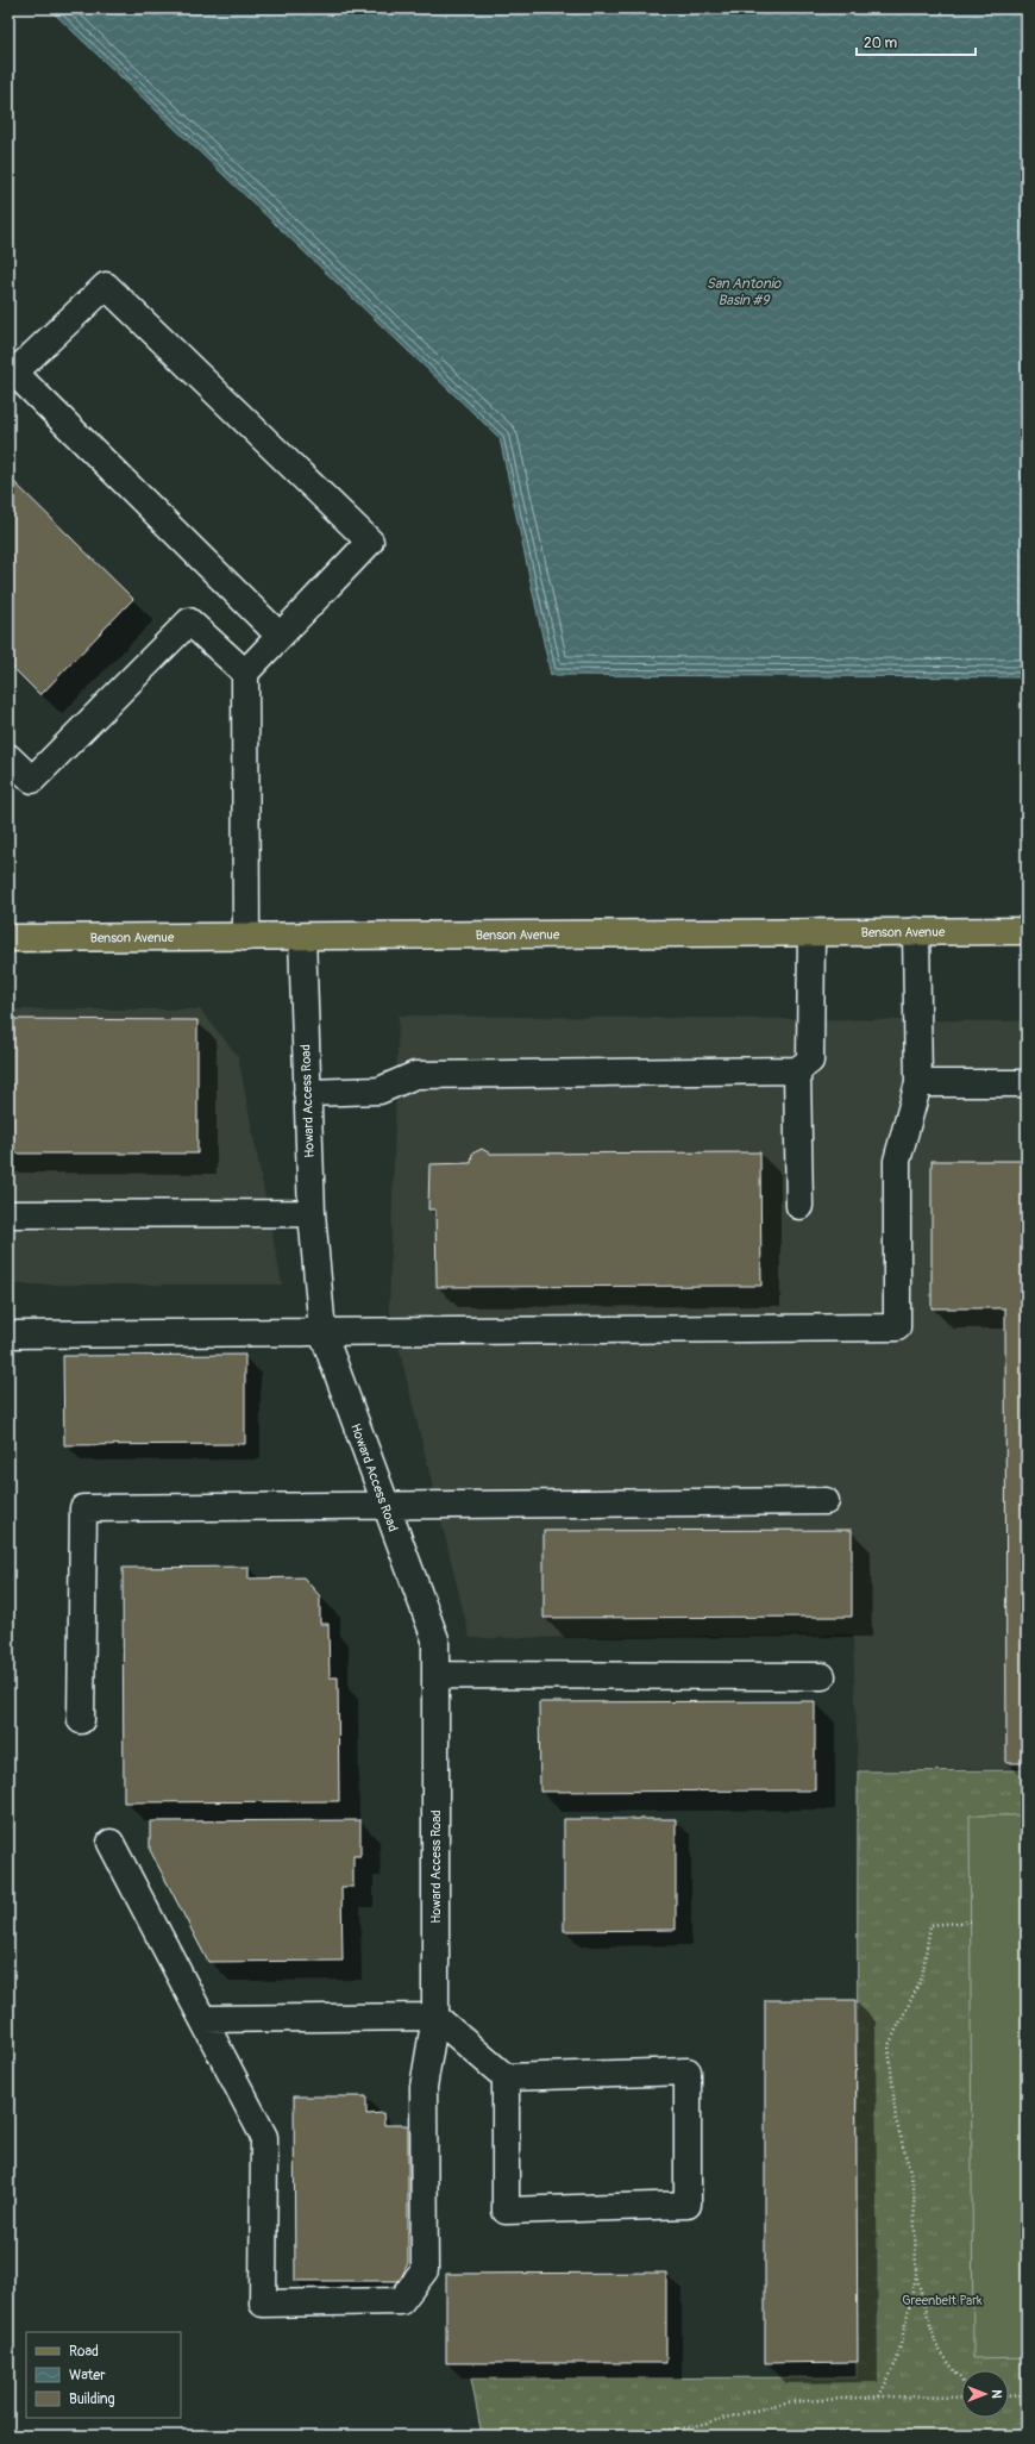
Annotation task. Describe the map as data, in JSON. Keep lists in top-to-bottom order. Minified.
{"streets":{"main road":["Benson Avenue"],"street":["Howard Access Road"]},"crossings":[["Benson Avenue","Howard Access Road"]],"water":["San Antonio Basin #9"],"parks":["Greenbelt Park"],"legend":["Road","Water","Building"],"scale_bar":"20 m","north":"right"}
